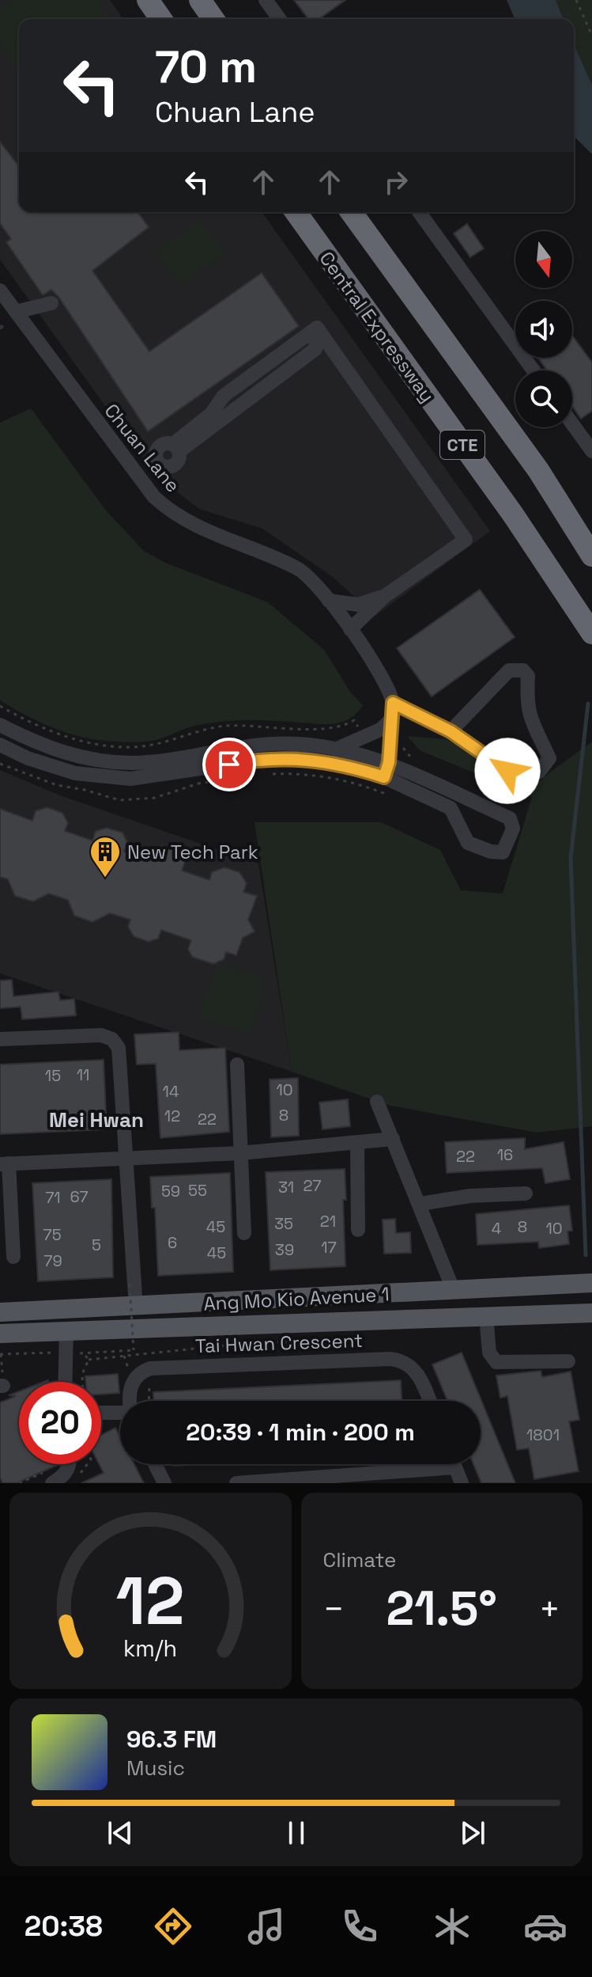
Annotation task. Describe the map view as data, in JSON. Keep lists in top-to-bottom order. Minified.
{"streets":{"highway":["Central Expressway","CTE"],"main road":["Ang Mo Kio Avenue 1"],"street":["Chuan Lane","Tai Hwan Crescent"]},"districts":["Mei Hwan"],"places":{"building":["New Tech Park"]},"house_numbers":["11","15","10","14","8","12","22","16","22","27","31","55","59","67","71","21","35","45","8","4","10","75","6","5","17","39","45","79","1801"],"north":"bottom","page":{"turn":["70 m","Chuan Lane"],"limit":"20","trip":"20:39 · 1 min · 200 m","tile":"Climate","heat":["−","21.5°","+"],"song":["96.3 FM","Music"],"tabs":"20:38","gauge":["12","km/h"]}}
